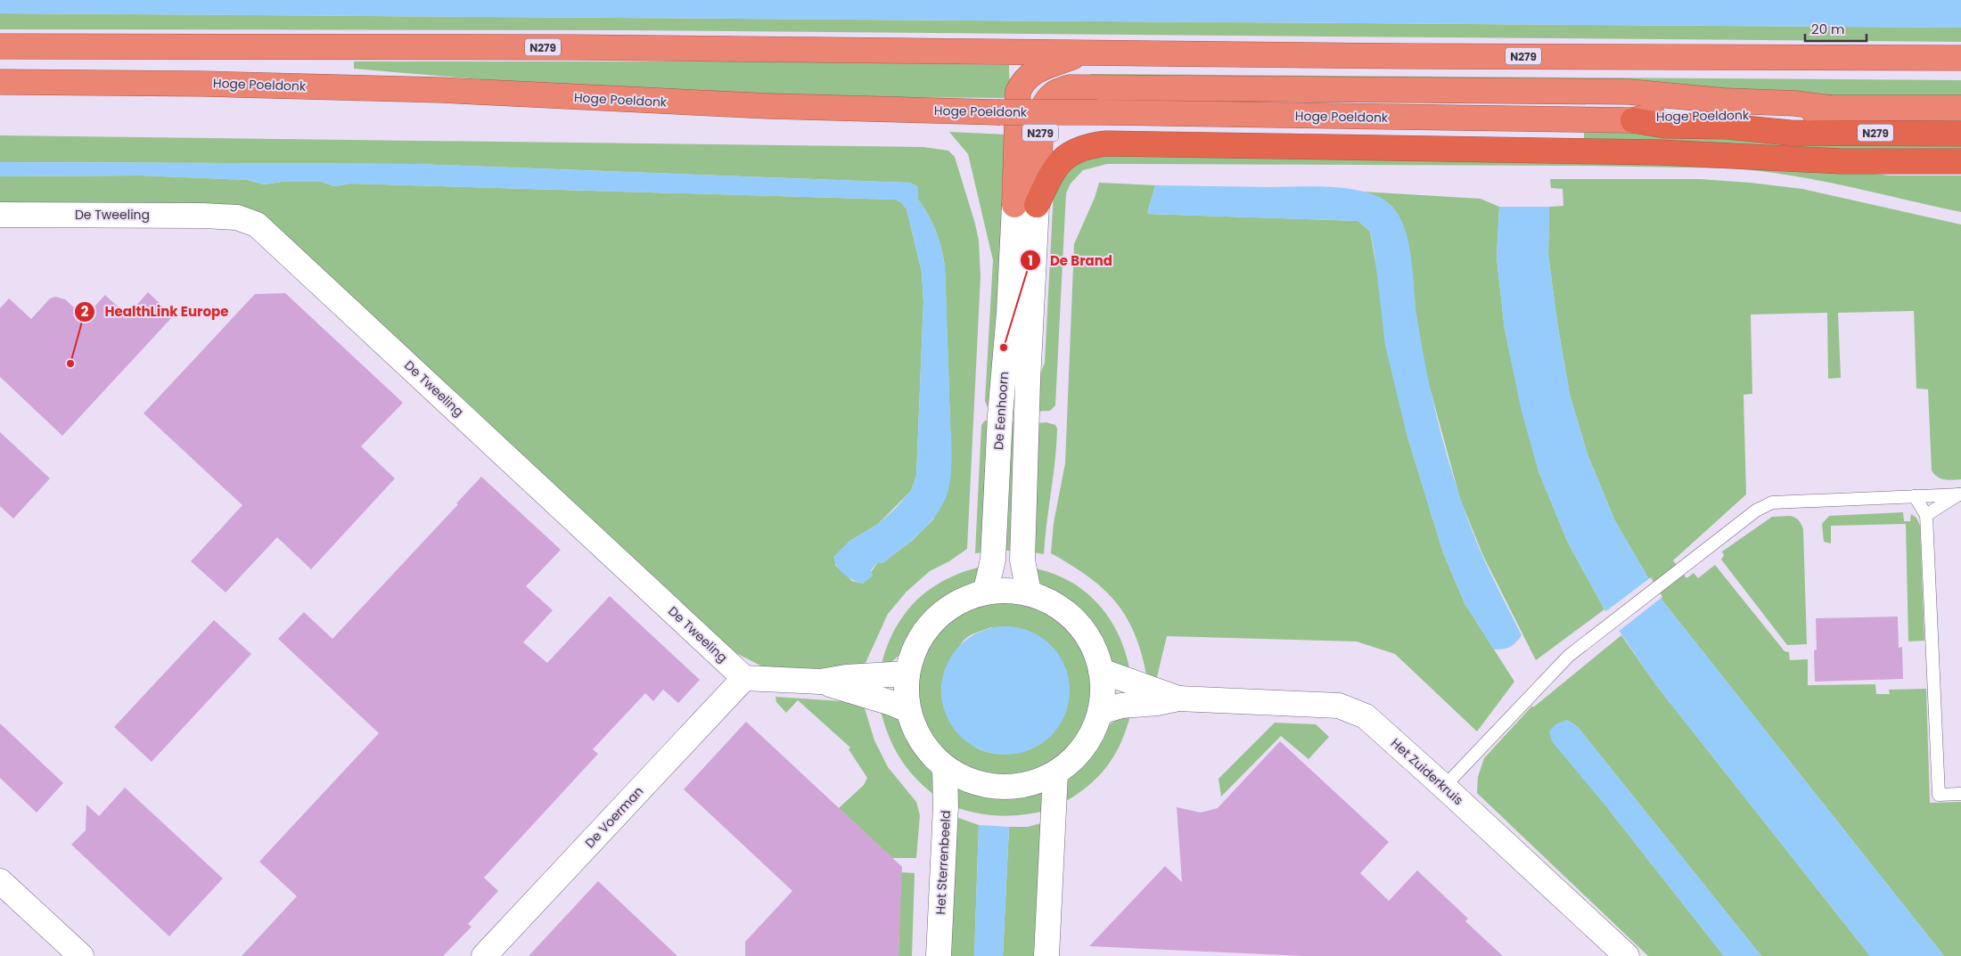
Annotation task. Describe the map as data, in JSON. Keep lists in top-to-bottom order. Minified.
{"streets":{"highway":["N279","Hoge Poeldonk"],"street":["De Tweeling","De Eenhoorn","Het Zuiderkruis","De Voerman","Het Sterrenbeeld"]},"crossings":[["N279","Hoge Poeldonk"],["N279","De Eenhoorn"],["De Tweeling","De Voerman"]],"places":["De Brand","HealthLink Europe"],"scale_bar":"20 m"}
